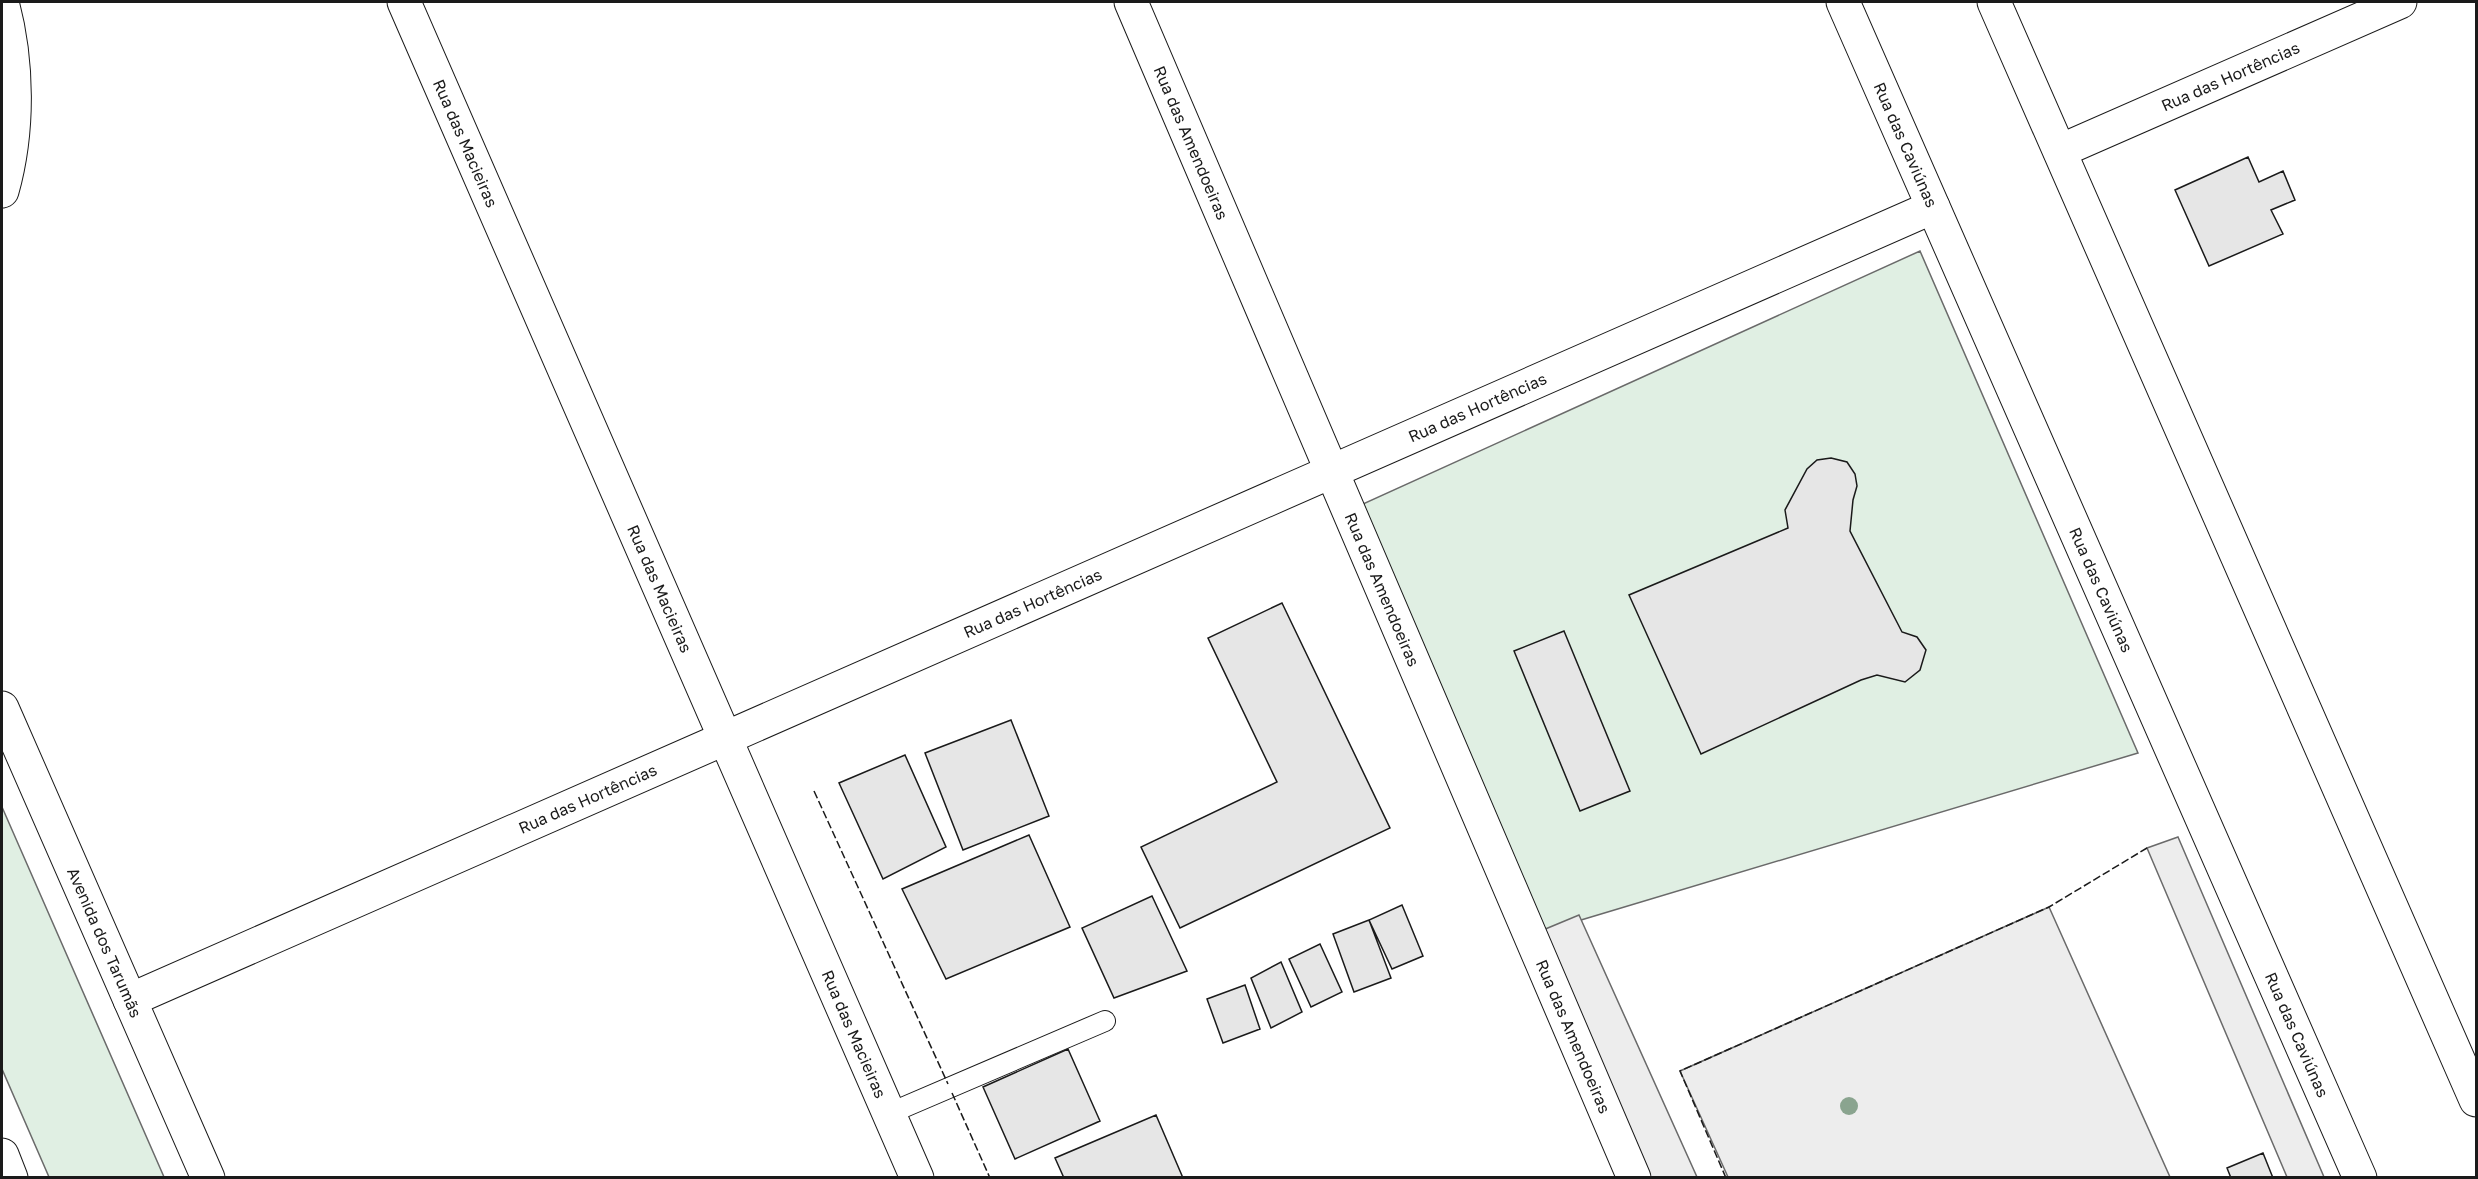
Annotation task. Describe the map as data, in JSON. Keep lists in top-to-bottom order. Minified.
{"streets":{"street":["Rua das Hortências","Rua das Amendoeiras","Rua das Macieiras","Rua das Caviúnas","Avenida dos Tarumãs"]},"crossings":[["Rua das Hortências","Rua das Amendoeiras"],["Rua das Hortências","Rua das Macieiras"],["Rua das Hortências","Rua das Caviúnas"],["Rua das Hortências","Avenida dos Tarumãs"]]}
